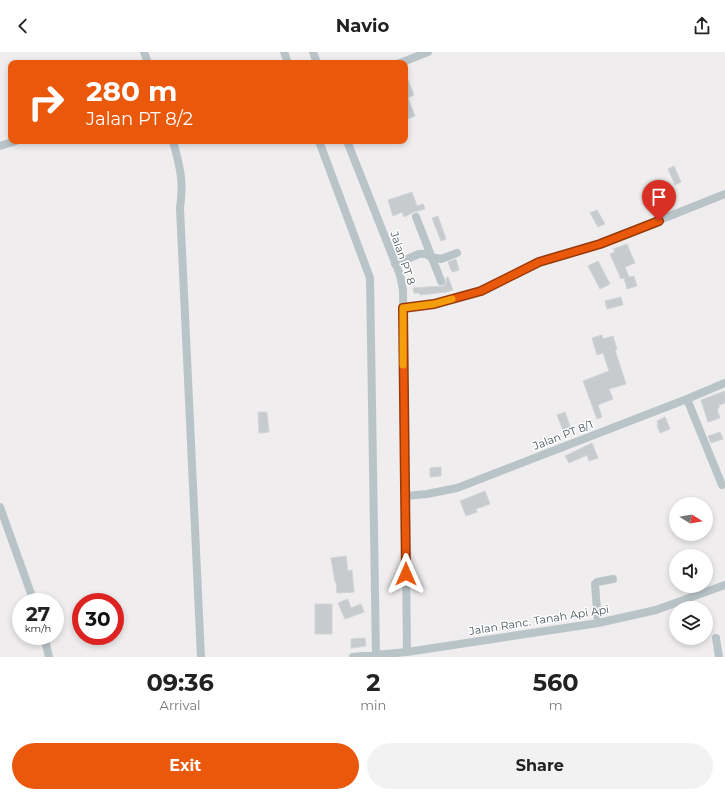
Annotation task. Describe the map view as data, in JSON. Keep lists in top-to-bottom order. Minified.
{"streets":{"street":["Jalan PT 8","Jalan PT 8/1","Jalan Ranc. Tanah Api Api"]},"crossings":[["Jalan PT 8","Jalan PT 8/1"],["Jalan PT 8","Jalan Ranc. Tanah Api Api"]],"north":"right","page":{"header":"Navio","turn":["280 m","Jalan PT 8/2"],"speed":"27 km/h","limit":"30","eta":["09:36","Arrival","2","min","560","m"],"buttons":["Exit","Share"]}}
